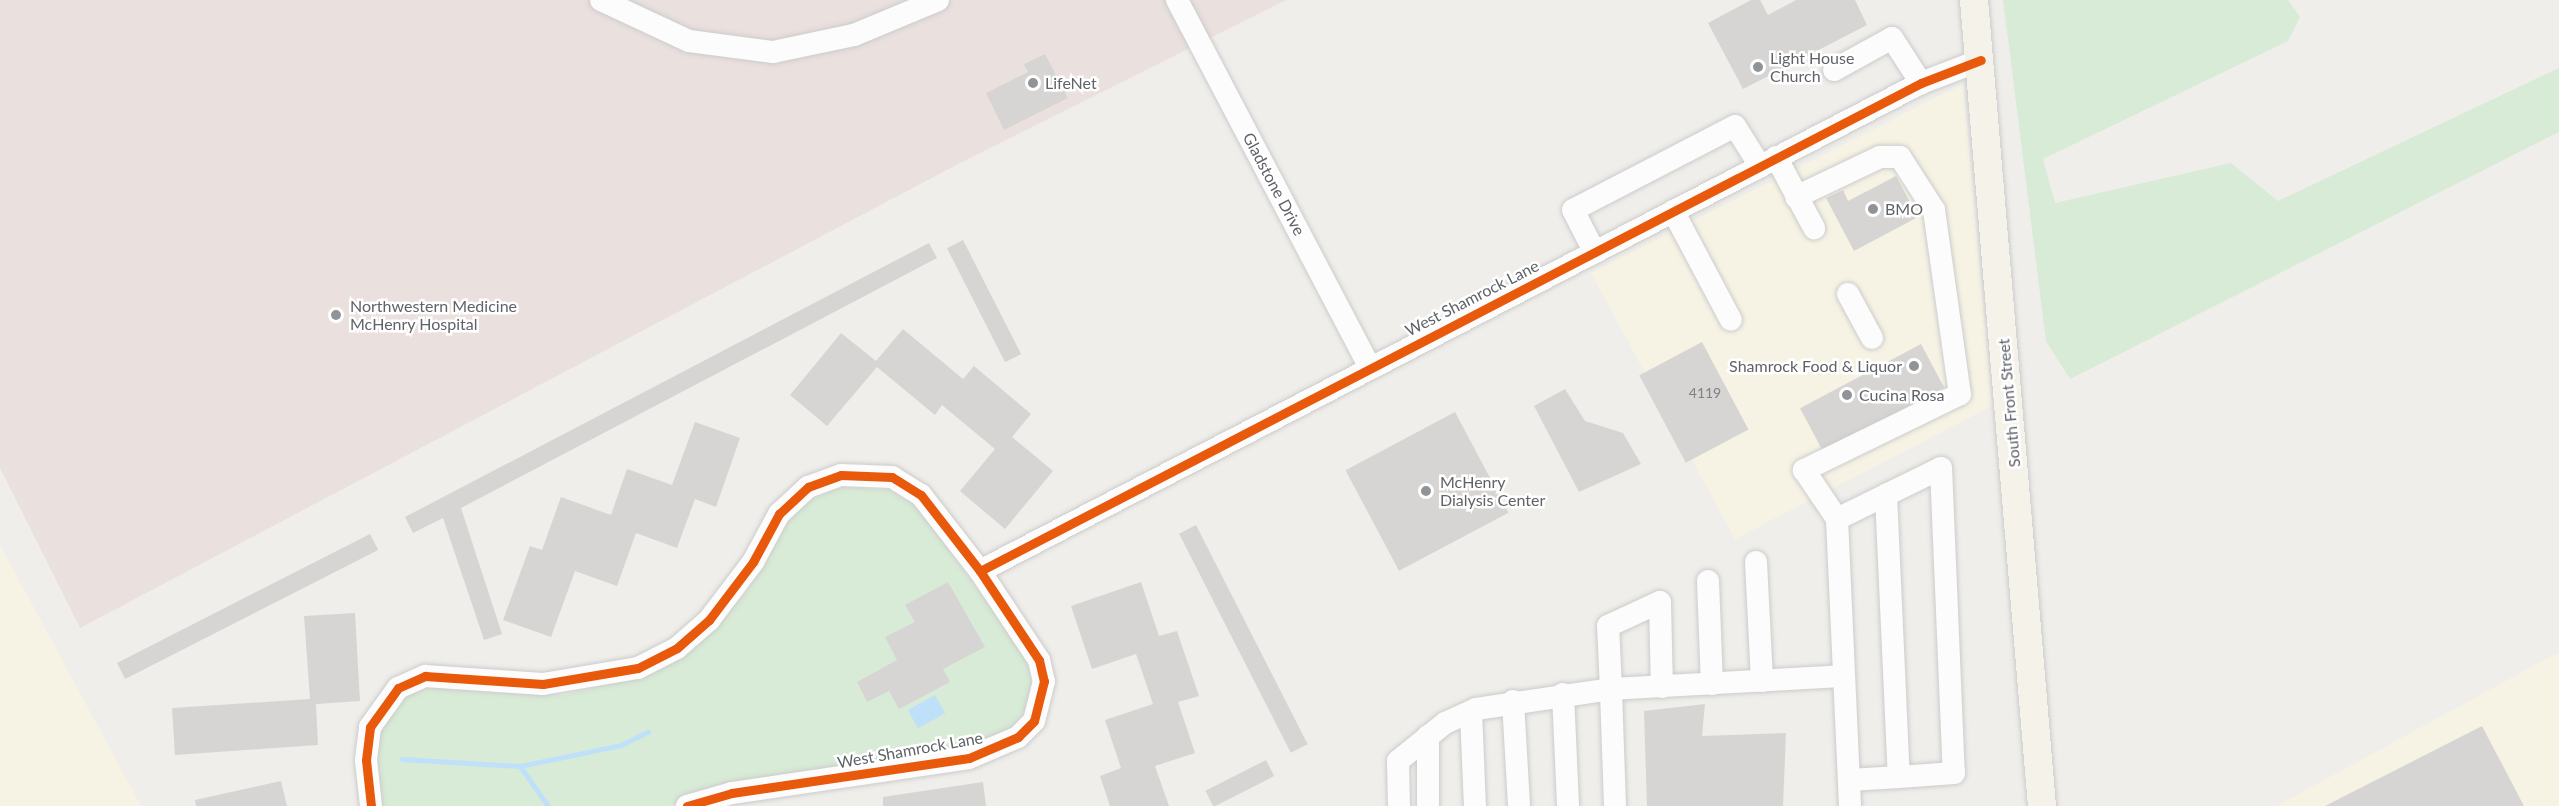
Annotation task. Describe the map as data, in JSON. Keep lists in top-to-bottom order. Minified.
{"streets":{"main road":["South Front Street"],"street":["Gladstone Drive","West Shamrock Lane"]},"crossings":[["Gladstone Drive","West Shamrock Lane"],["West Shamrock Lane","South Front Street"]],"places":["Light House Church","LifeNet","BMO","Northwestern Medicine McHenry Hospital","Shamrock Food & Liquor","Cucina Rosa","McHenry Dialysis Center"],"house_numbers":["4119"]}
